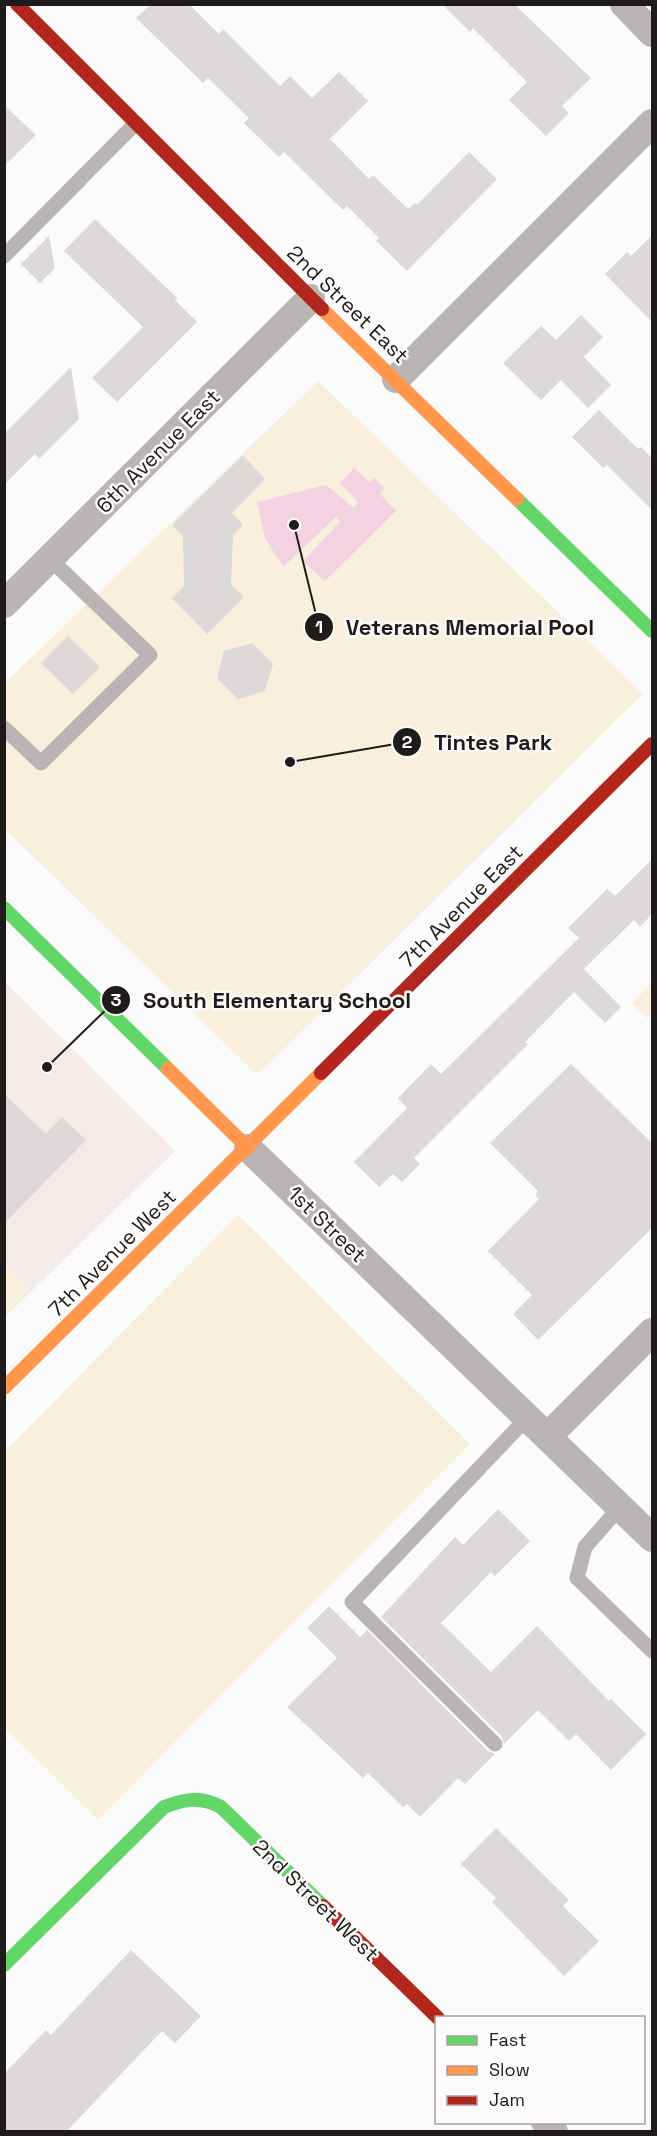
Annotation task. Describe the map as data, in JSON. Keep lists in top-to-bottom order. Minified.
{"streets":{"street":["2nd Street East","6th Avenue East","7th Avenue East","1st Street","7th Avenue West","2nd Street West"]},"crossings":[["2nd Street East","6th Avenue East"],["7th Avenue East","1st Street"],["7th Avenue East","7th Avenue West"],["1st Street","7th Avenue West"]],"places":["Veterans Memorial Pool","Tintes Park","South Elementary School"],"legend":["Fast","Slow","Jam"]}
